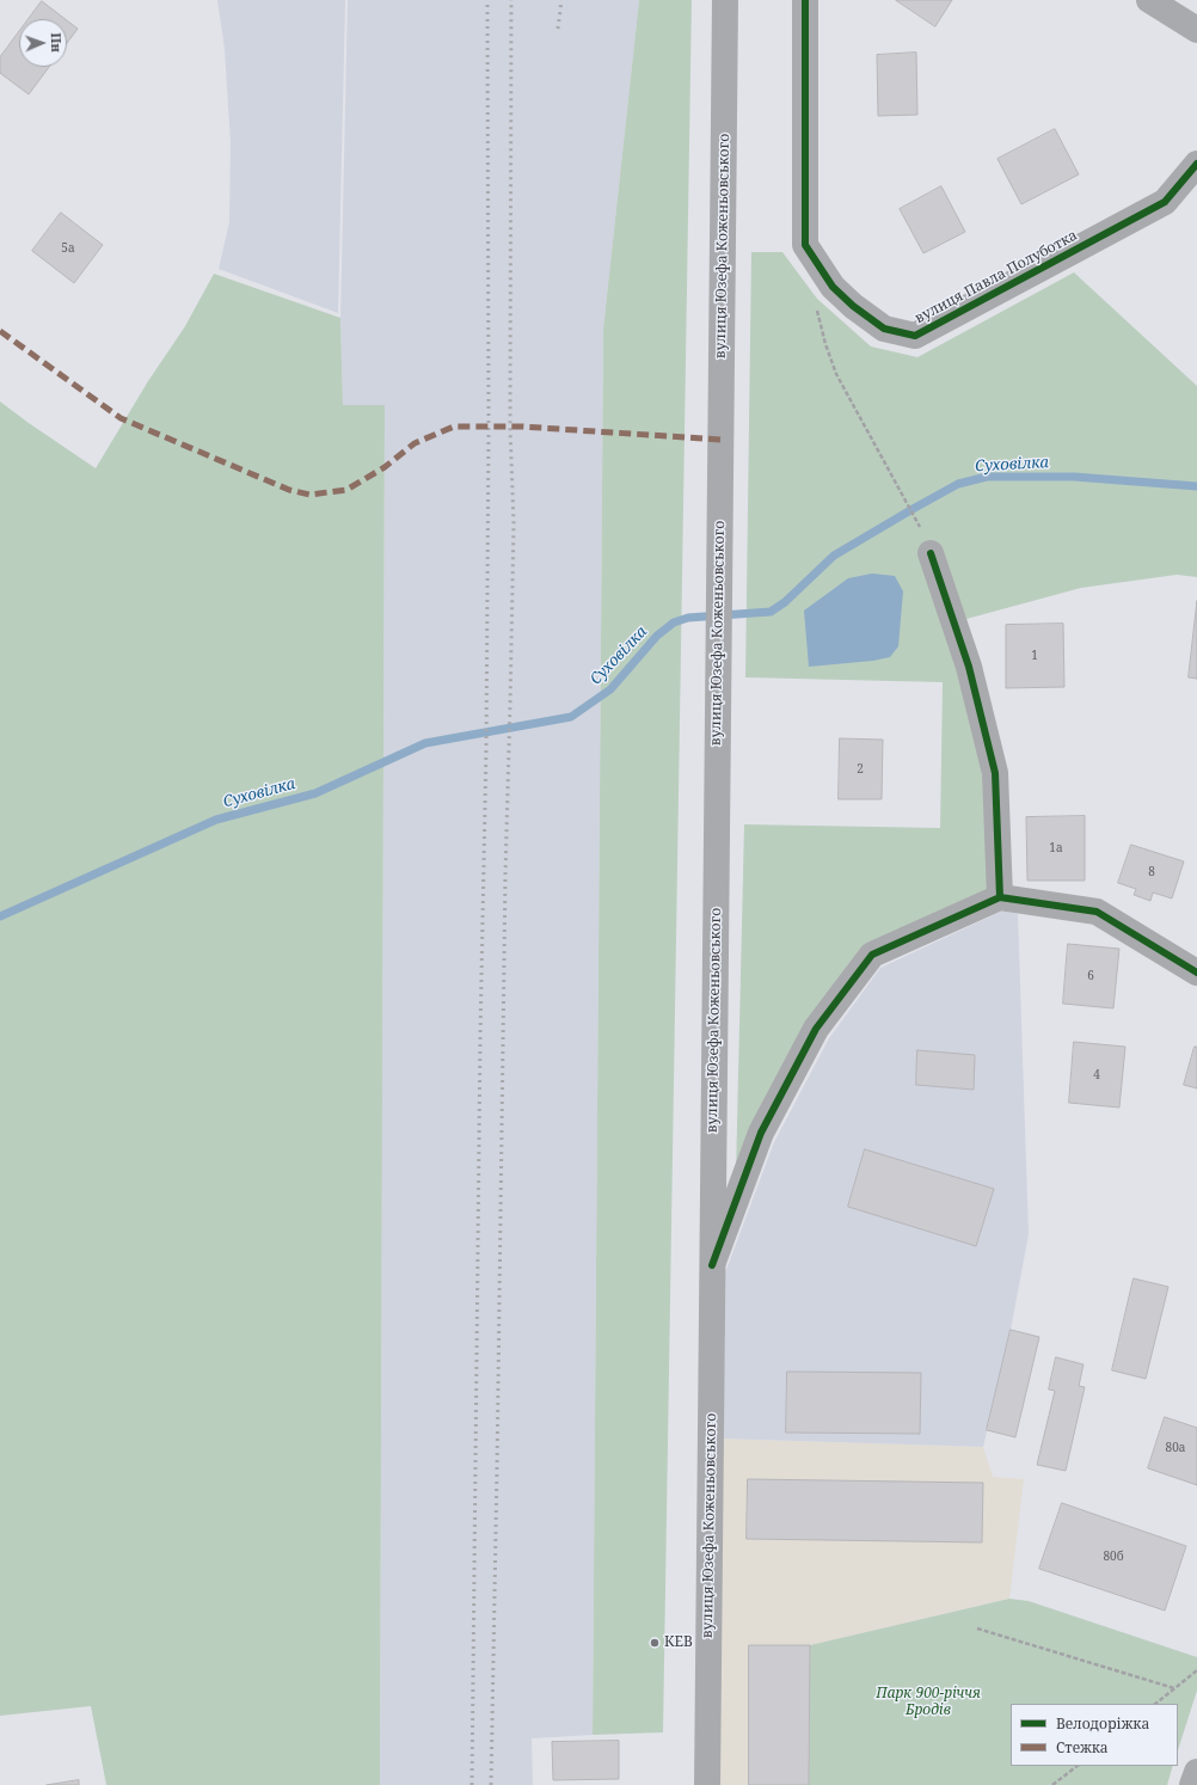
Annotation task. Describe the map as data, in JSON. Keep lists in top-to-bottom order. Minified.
{"streets":{"main road":["вулиця Юзефа Коженьовського"],"street":["вулиця Павла Полуботка"]},"water":["Суховілка"],"parks":["Парк 900-річчя Бродів"],"places":["КЕВ"],"house_numbers":["5а","1","2","1а","8","6","4","80а","80б"],"legend":["Велодоріжка","Стежка"],"north":"right"}
